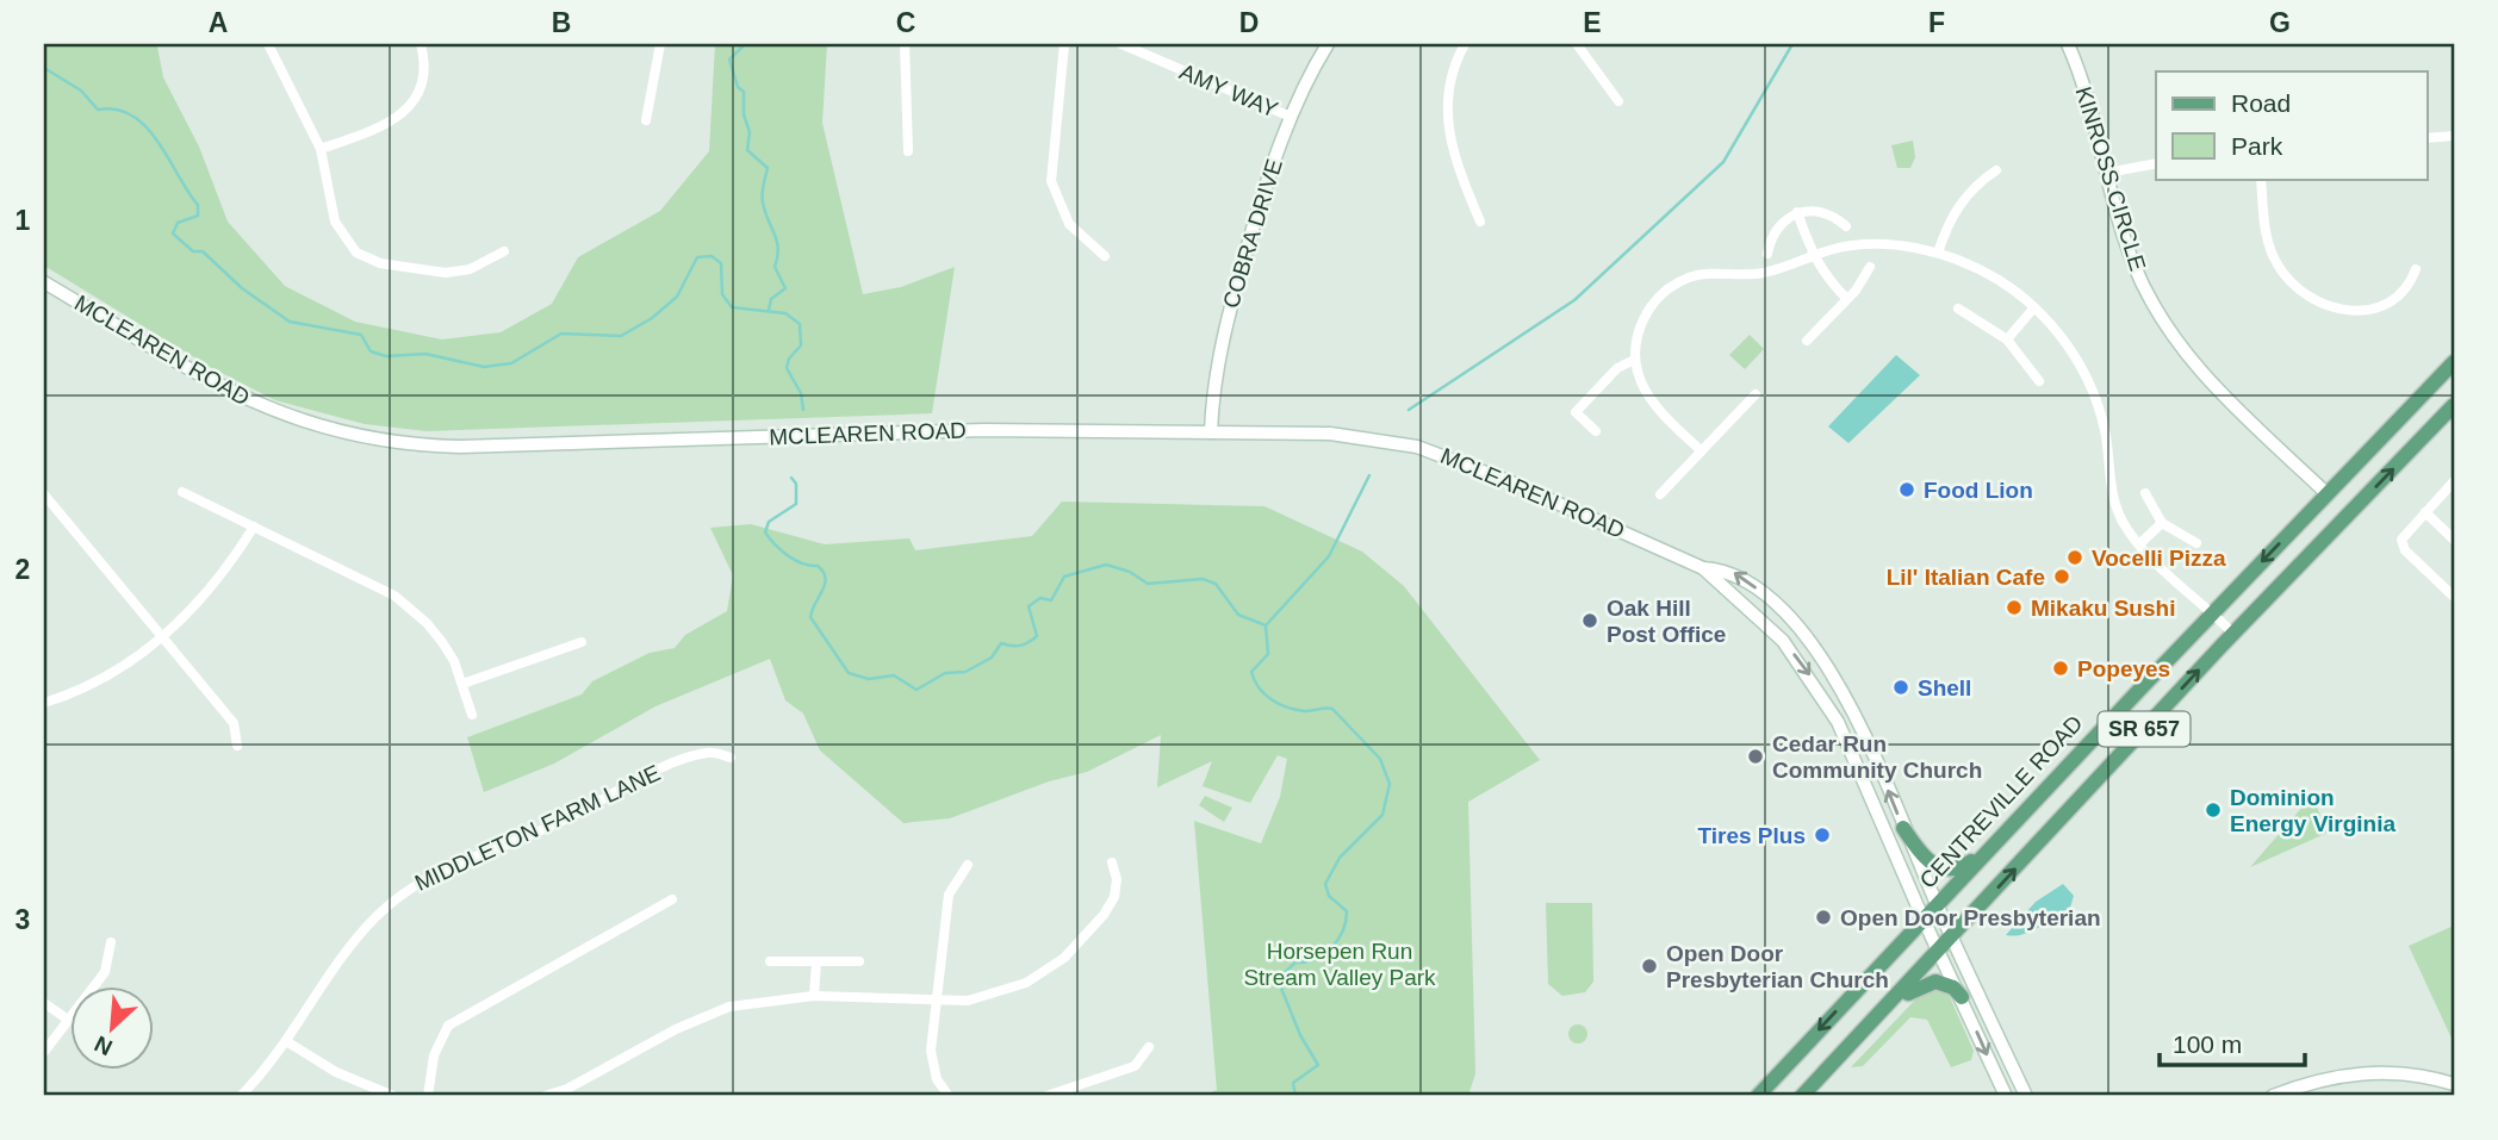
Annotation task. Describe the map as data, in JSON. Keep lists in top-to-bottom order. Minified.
{"streets":{"main road":["KINROSS CIRCLE","COBRA DRIVE","MCLEAREN ROAD","SR 657","CENTREVILLE ROAD"],"street":["AMY WAY","MIDDLETON FARM LANE"]},"crossings":[["AMY WAY","COBRA DRIVE"],["KINROSS CIRCLE","CENTREVILLE ROAD"],["COBRA DRIVE","MCLEAREN ROAD"],["MCLEAREN ROAD","SR 657"],["MCLEAREN ROAD","CENTREVILLE ROAD"]],"parks":["Horsepen Run Stream Valley Park"],"places":["Food Lion","Vocelli Pizza","Lil' Italian Cafe","Mikaku Sushi","Oak Hill Post Office","Popeyes","Shell","Cedar Run Community Church","Dominion Energy Virginia","Tires Plus","Open Door Presbyterian","Open Door Presbyterian Church"],"legend":["Road","Park"],"scale_bar":"100 m","north":"bottom left","grid":{"columns":["A","B","C","D","E","F","G"],"rows":["1","2","3"]}}
